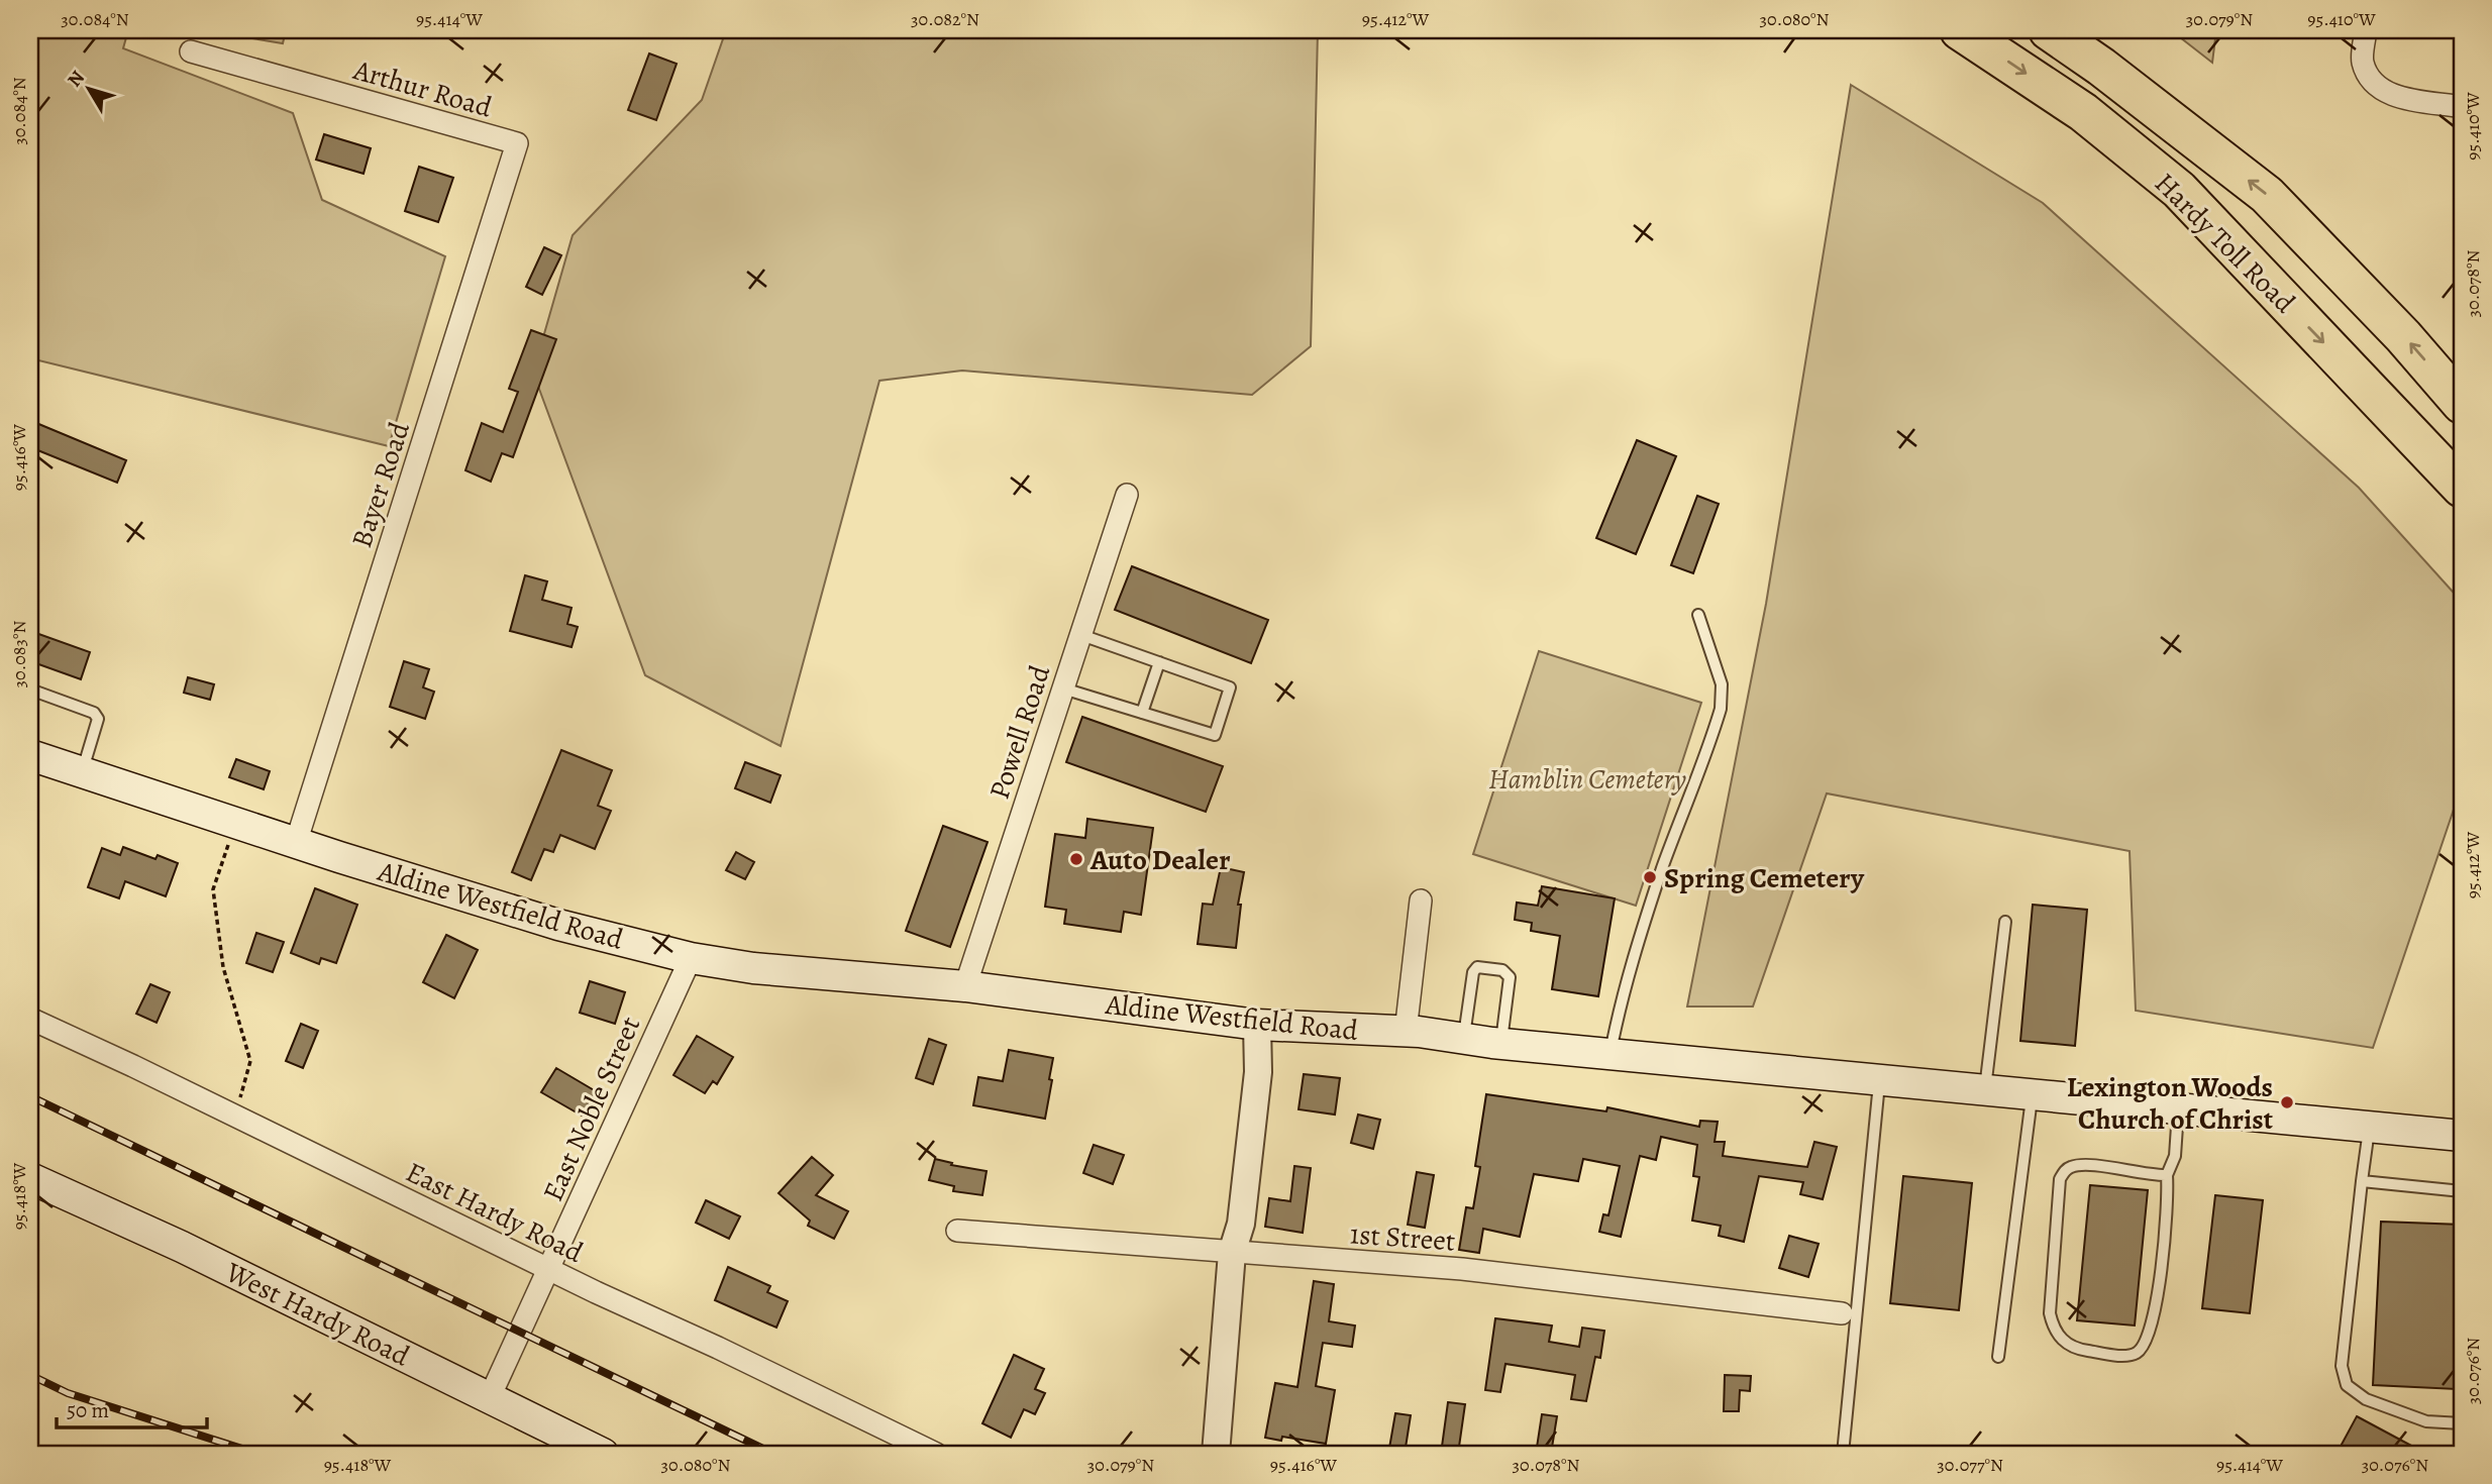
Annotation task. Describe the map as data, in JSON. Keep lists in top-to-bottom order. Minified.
{"streets":{"highway":["Hardy Toll Road"],"main road":["Aldine Westfield Road","West Hardy Road"],"street":["Arthur Road","Bayer Road","Powell Road","East Noble Street","East Hardy Road","1st Street"]},"crossings":[["Arthur Road","Bayer Road"],["Bayer Road","Aldine Westfield Road"],["Powell Road","Aldine Westfield Road"],["Aldine Westfield Road","East Noble Street"],["East Noble Street","East Hardy Road"],["East Noble Street","West Hardy Road"]],"parks":["Hamblin Cemetery"],"places":["Auto Dealer","Spring Cemetery","Lexington Woods Church of Christ"],"scale_bar":"50 m","north":"top left","coordinates":["30.084°N","95.414°W","30.082°N","95.412°W","30.080°N","30.079°N","95.410°W","30.078°N","95.416°W","30.083°N","95.418°W","30.076°N","30.077°N"]}
